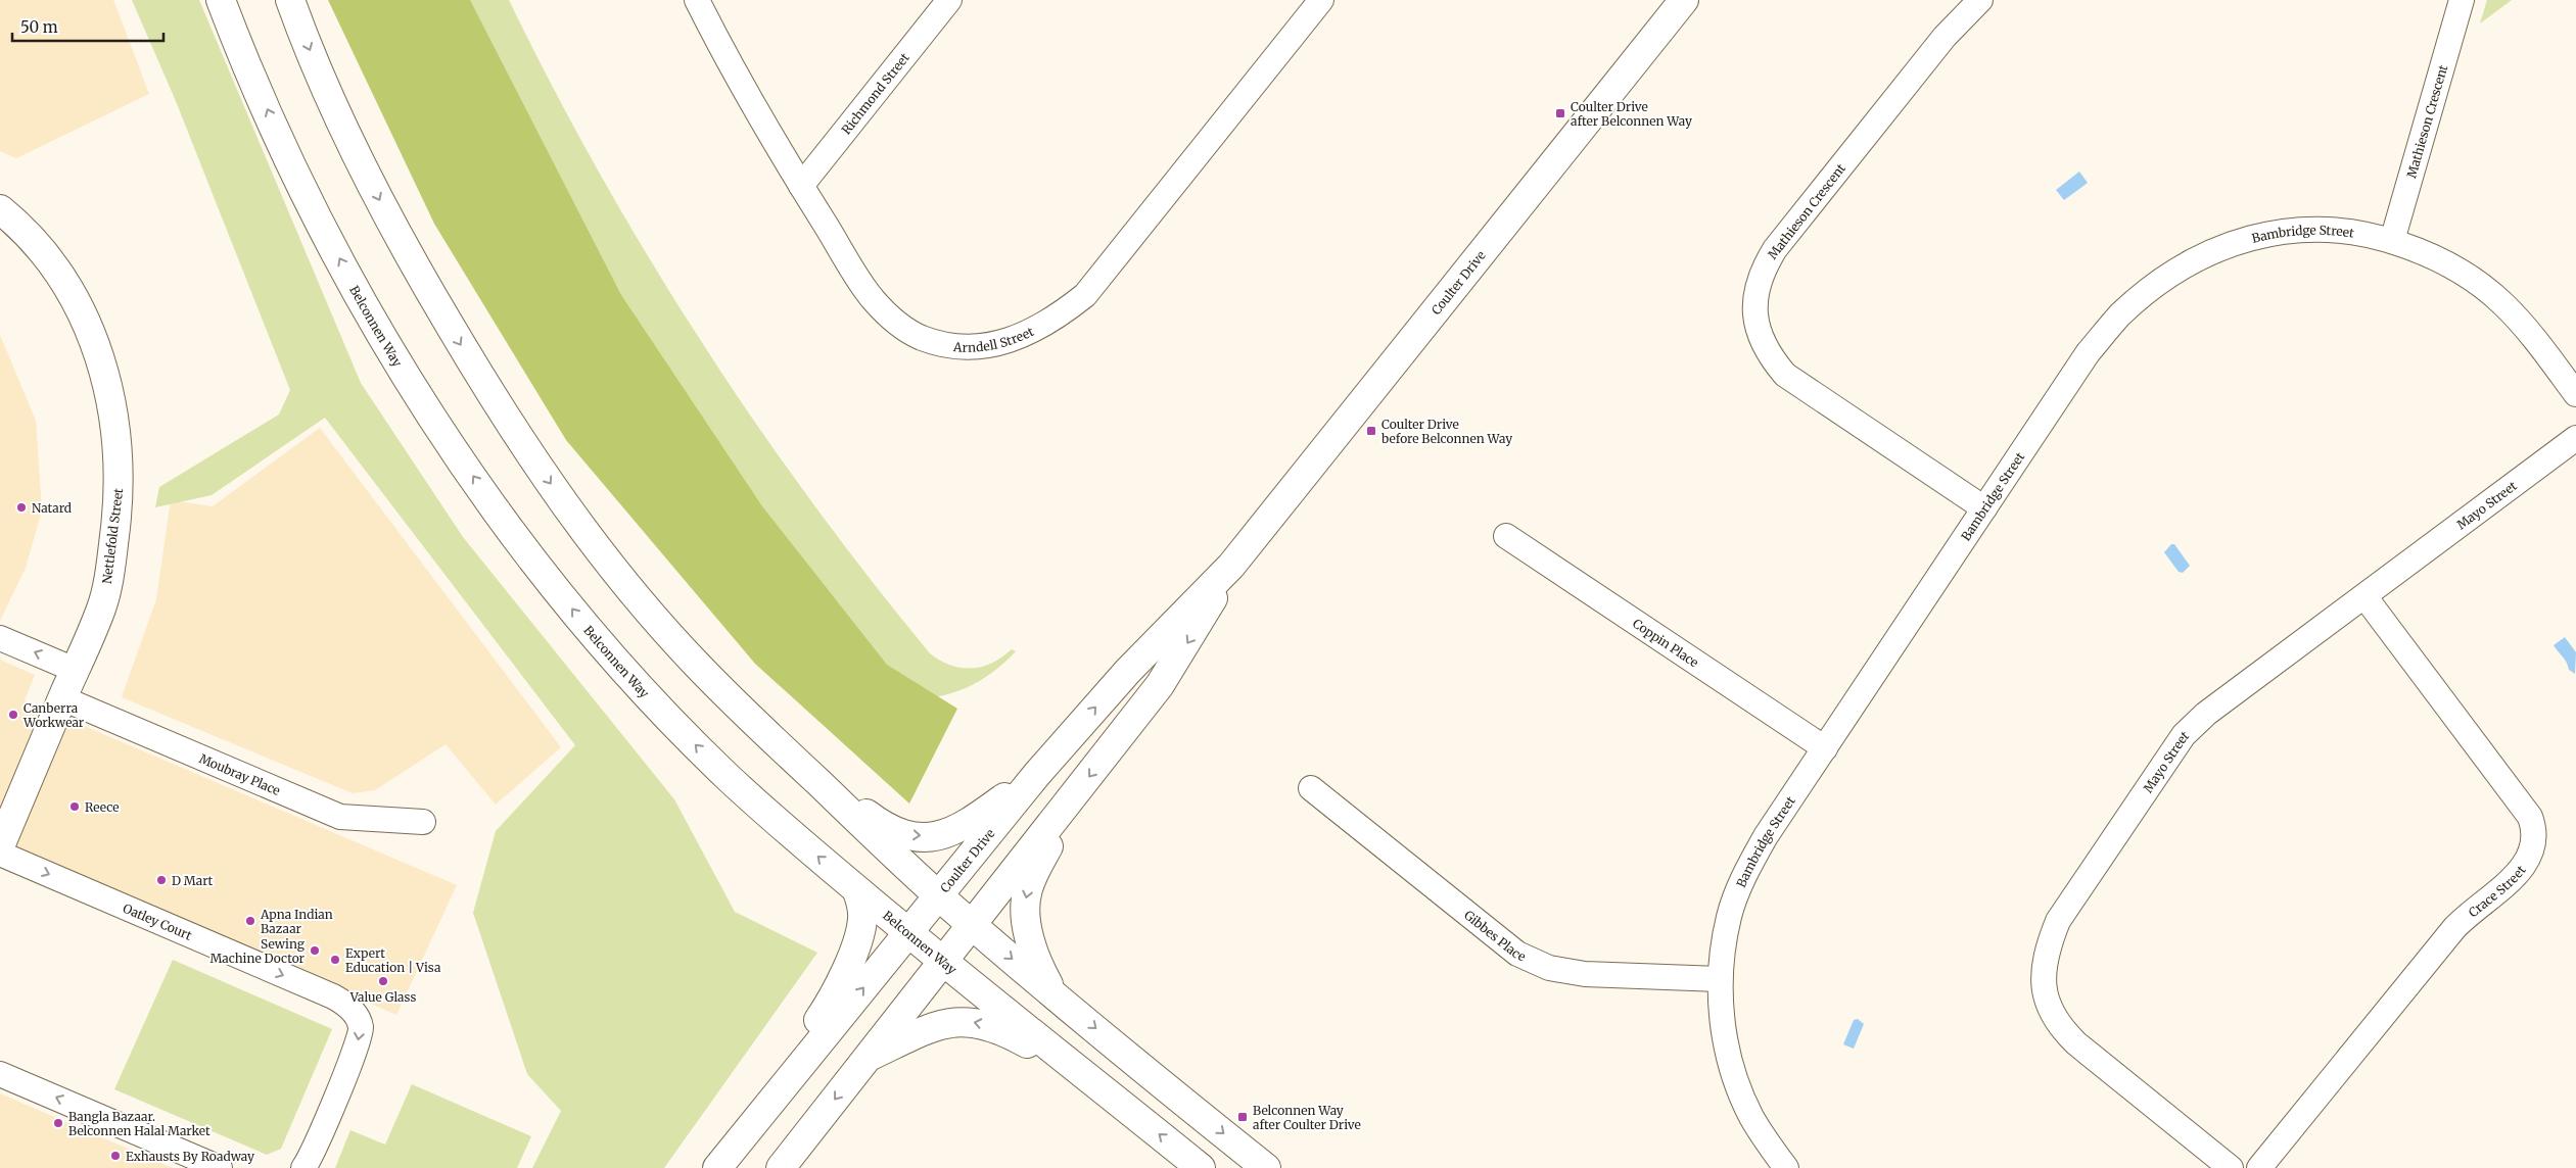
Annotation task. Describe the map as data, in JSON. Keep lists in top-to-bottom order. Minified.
{"streets":{"main road":["Coulter Drive","Belconnen Way","Nettlefold Street"],"street":["Richmond Street","Mathieson Crescent","Bambridge Street","Arndell Street","Mayo Street","Coppin Place","Moubray Place","Crace Street","Oatley Court","Gibbes Place"]},"crossings":[["Richmond Street","Arndell Street"],["Mathieson Crescent","Bambridge Street"],["Bambridge Street","Coppin Place"],["Bambridge Street","Gibbes Place"],["Coulter Drive","Belconnen Way"],["Mayo Street","Crace Street"],["Nettlefold Street","Moubray Place"]],"places":{"transit":["Coulter Drive after Belconnen Way","Coulter Drive before Belconnen Way","Belconnen Way after Coulter Drive"],"other":["Natard","Canberra Workwear","Reece","D Mart","Apna Indian Bazaar","Sewing Machine Doctor","Expert Education | Visa","Value Glass","Bangla Bazaar. Belconnen Halal Market","Exhausts By Roadway"]},"scale_bar":"50 m"}
